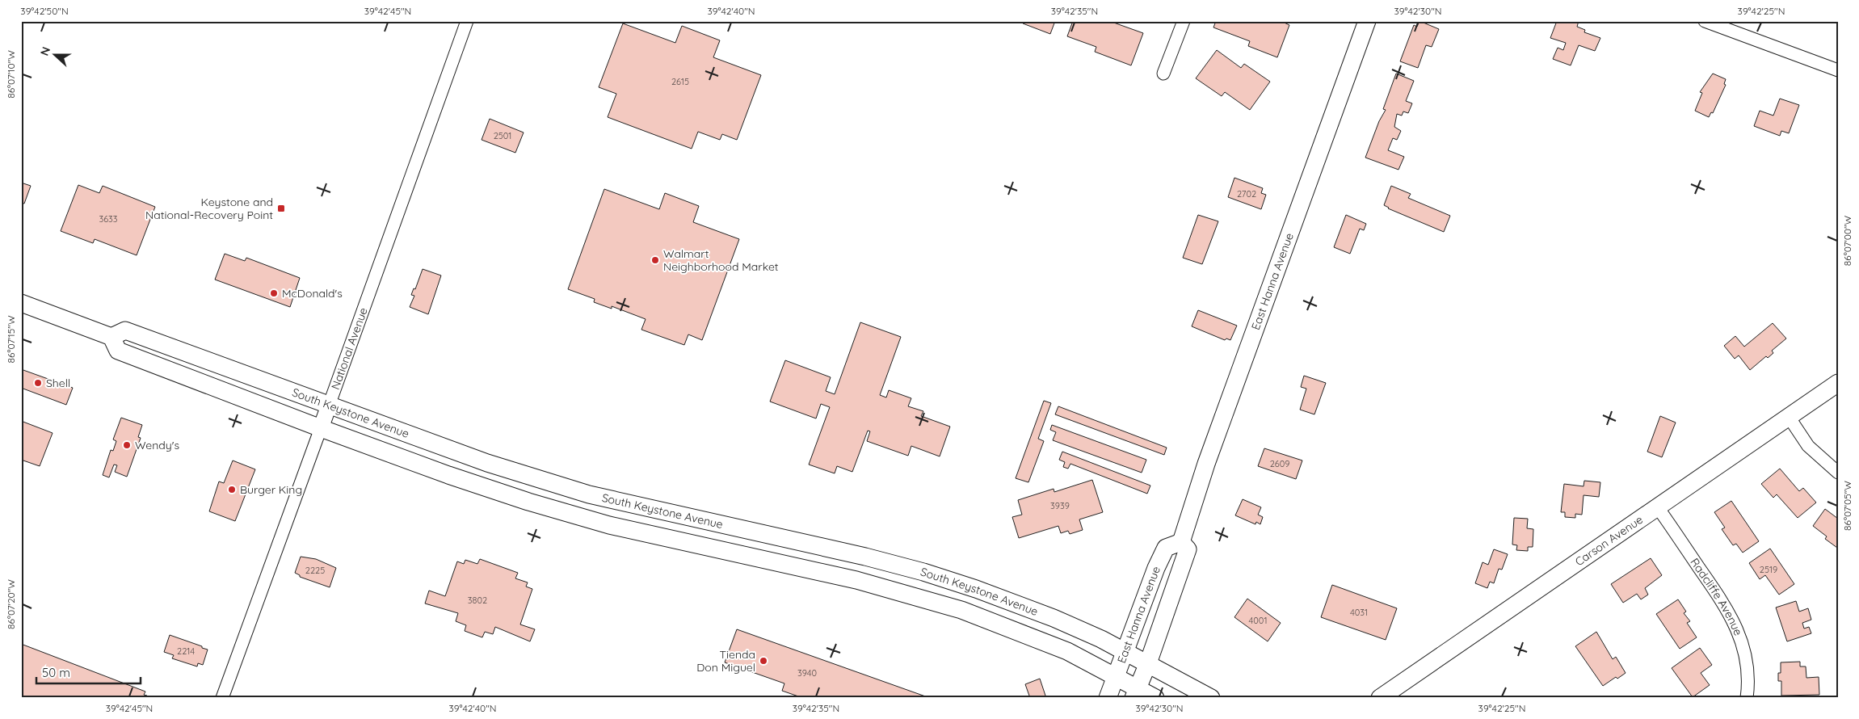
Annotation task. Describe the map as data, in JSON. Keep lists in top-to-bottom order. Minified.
{"streets":{"main road":["East Hanna Avenue","South Keystone Avenue","Carson Avenue"],"street":["National Avenue","Radcliffe Avenue"]},"crossings":[["East Hanna Avenue","South Keystone Avenue"],["National Avenue","South Keystone Avenue"],["Carson Avenue","Radcliffe Avenue"]],"places":{"transit":["Keystone and National-Recovery Point"],"other":["Walmart Neighborhood Market","McDonald's","Shell","Wendy's","Burger King","Tienda Don Miguel"]},"house_numbers":["2615","2501","2702","3633","2609","3939","2519","2225","3802","4031","4001","2214","3940"],"scale_bar":"50 m","north":"left","coordinates":["39°42'50\"N","39°42'45\"N","39°42'40\"N","39°42'35\"N","39°42'30\"N","39°42'25\"N","86°07'10\"W","86°07'00\"W","86°07'15\"W","86°07'05\"W","86°07'20\"W"]}
